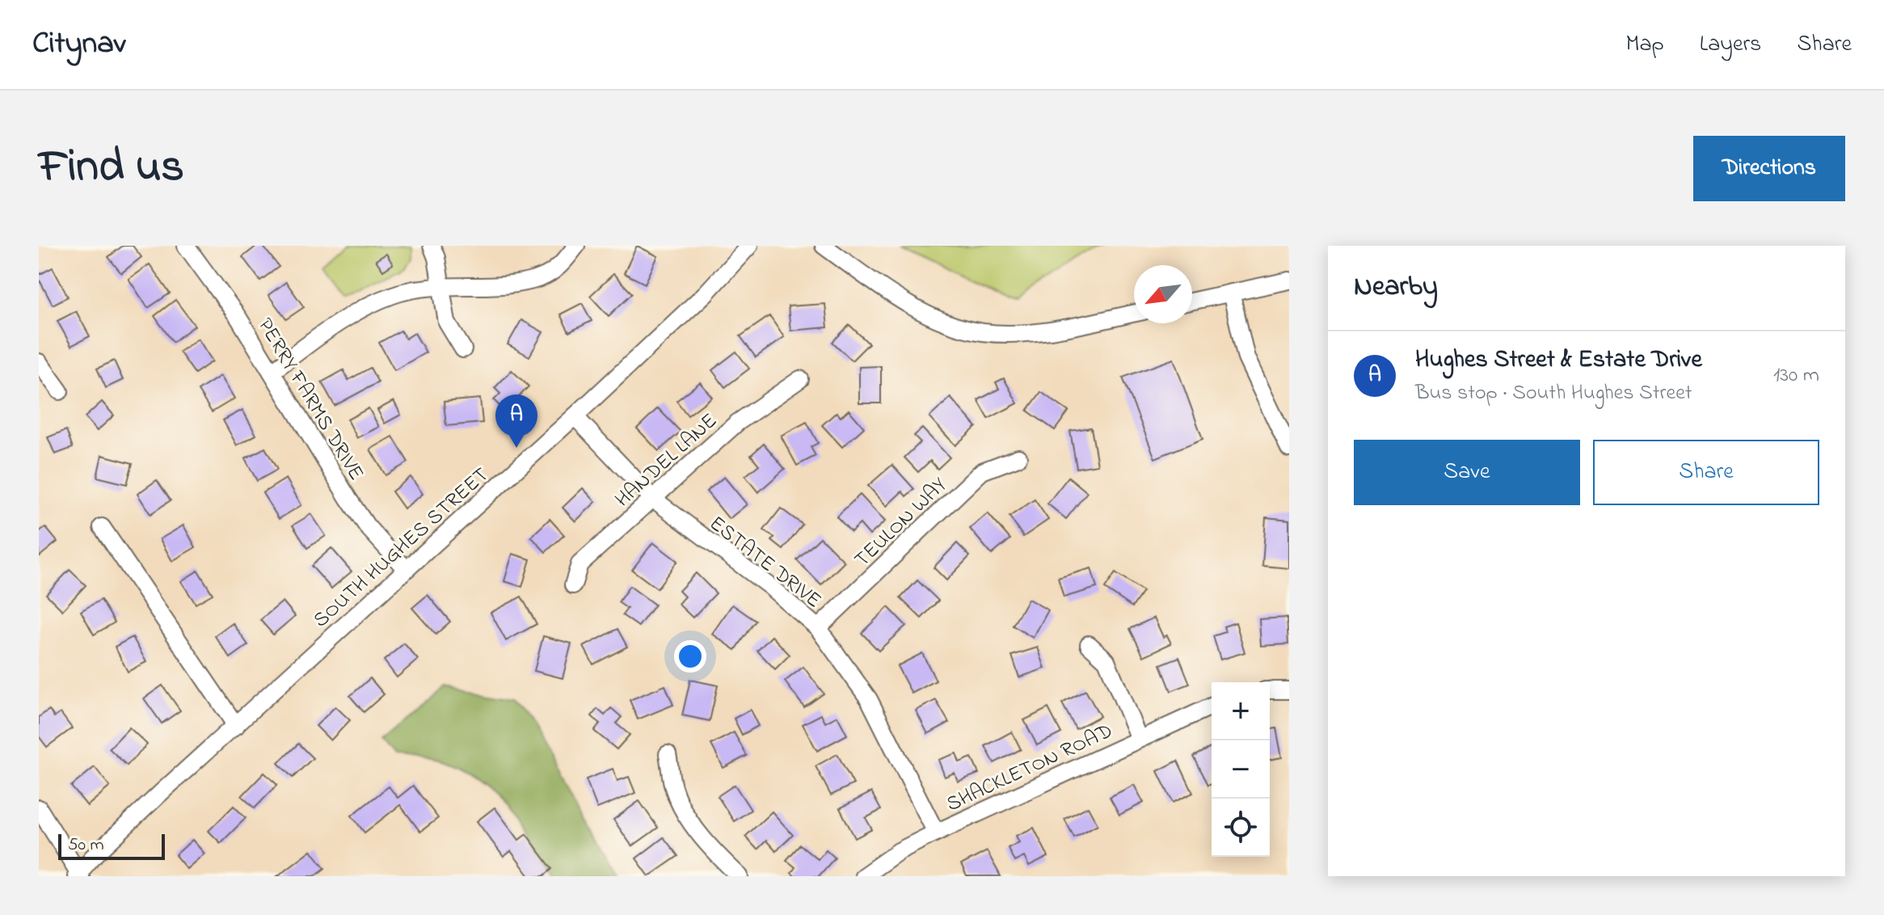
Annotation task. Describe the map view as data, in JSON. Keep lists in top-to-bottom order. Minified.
{"streets":{"street":["PERRY FARMS DRIVE","HANDEL LANE","TEULON WAY","SOUTH HUGHES STREET","ESTATE DRIVE","SHACKLETON ROAD"]},"crossings":[["PERRY FARMS DRIVE","SOUTH HUGHES STREET"],["HANDEL LANE","ESTATE DRIVE"],["TEULON WAY","ESTATE DRIVE"],["SOUTH HUGHES STREET","ESTATE DRIVE"],["ESTATE DRIVE","SHACKLETON ROAD"]],"scale_bar":"50 m","north":"bottom left","page":{"header":"Citynav","nav":["Map","Layers","Share"],"title":"Find us","buttons":["Directions",["Save","Share"]],"heading":"Nearby","list":[{"mark":"A","name":"Hughes Street & Estate Drive","note":"Bus stop · South Hughes Street","value":"130 m"}],"pins":"A","map_buttons":["+","−"],"scale":"50 m"}}
